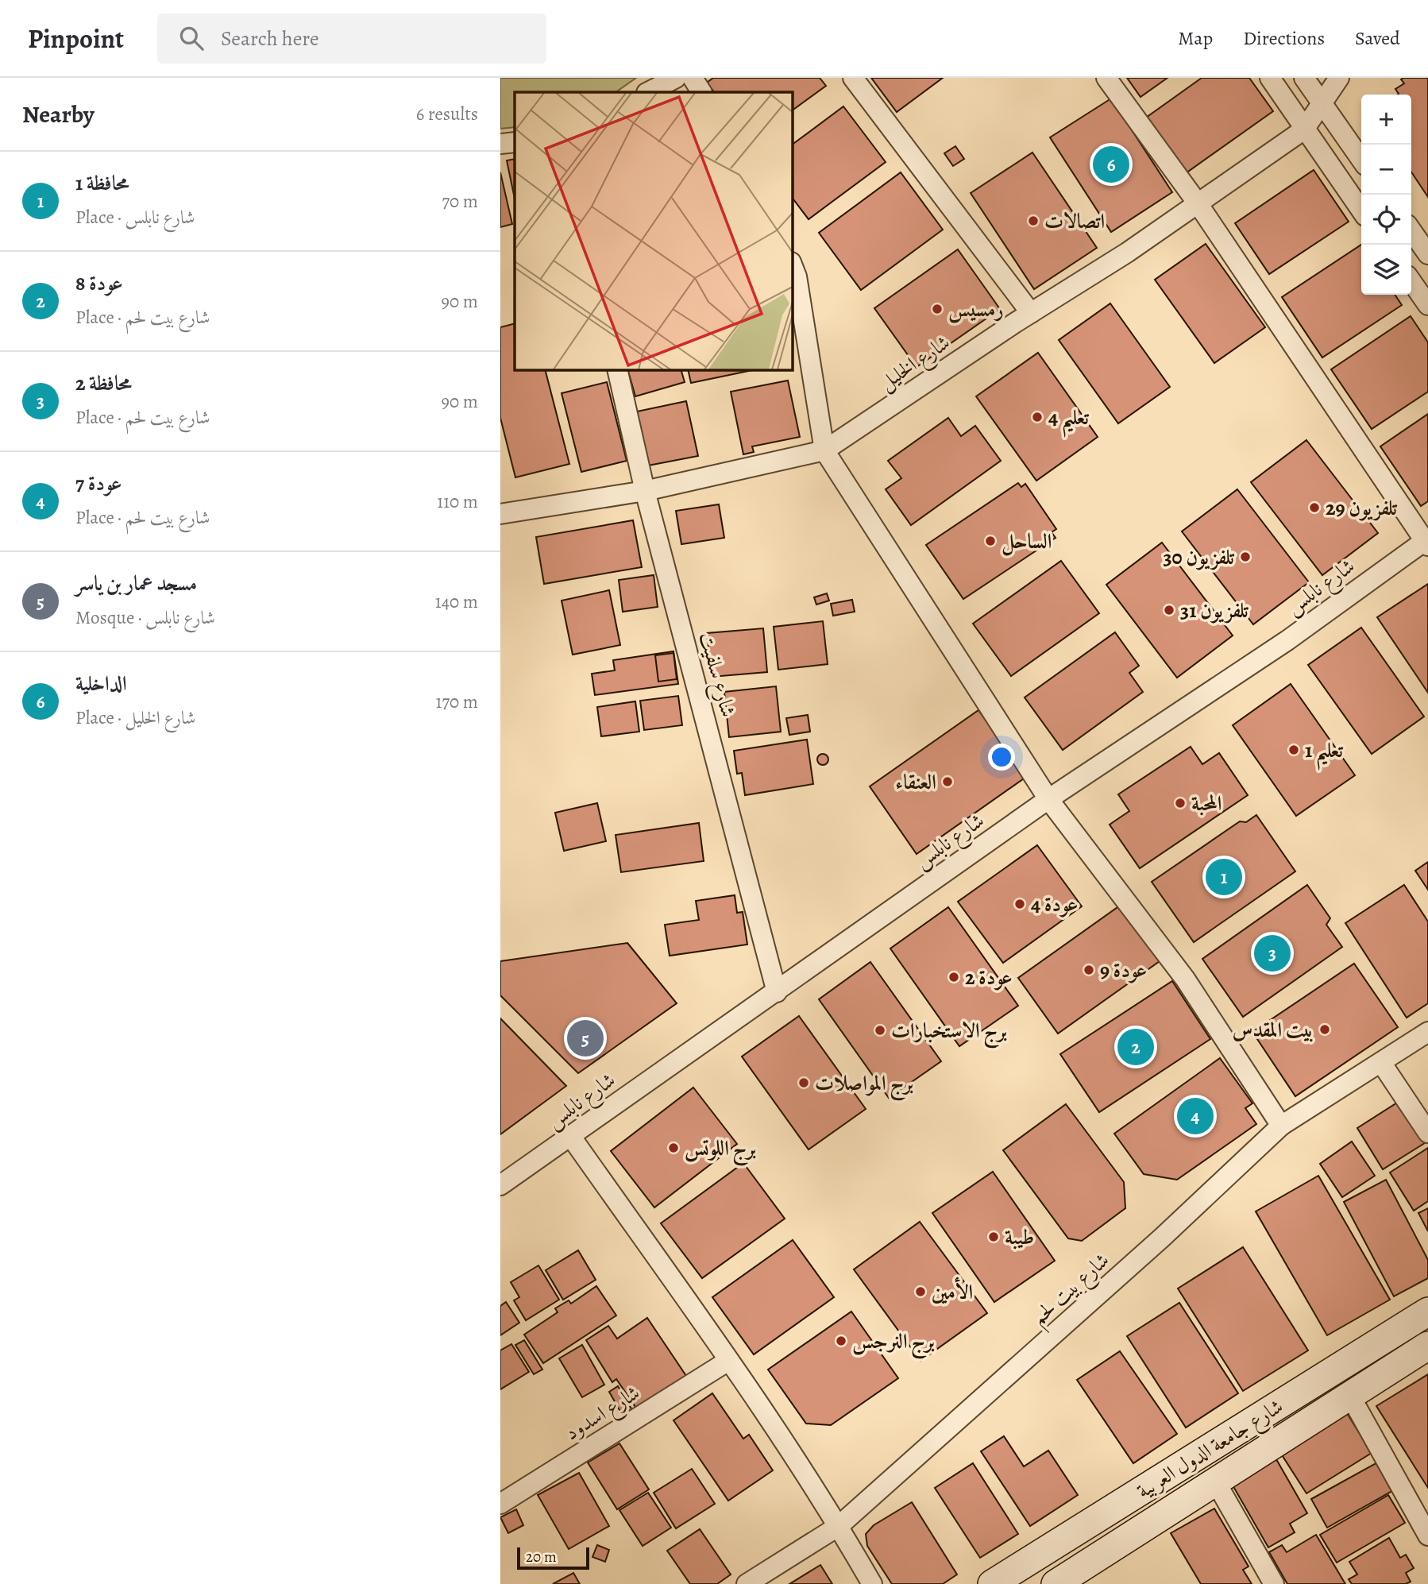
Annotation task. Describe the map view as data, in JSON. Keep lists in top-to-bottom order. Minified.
{"streets":{"main road":["شارع جامعة الدول العربية"],"street":["شارع الخليل","شارع نابلس","شارع سلفيت","شارع بيت لحم","شارع اسدود"]},"crossings":[["شارع الخليل","شارع سلفيت"],["شارع نابلس","شارع سلفيت"]],"places":["اتصالات","رمسيس","تعليم 4","تلفزيون 29","الساحل","تلفزيون 30","تلفزيون 31","تعليم 1","العنقاء","المحبة","عودة 4","عودة 9","عودة 2","بيت المقدس","برج الاستخبارات","برج المواصلات","برج اللوتس","طيبة","الأمين","برج النرجس"],"scale_bar":"20 m","page":{"header":"Pinpoint","search":"Search here","nav":["Map","Directions","Saved"],"heading":["Nearby","6 results"],"map_buttons":["+","−"],"pins":["6","1","3","5","2","4"],"list":[{"mark":"1","name":"محافظة 1","note":"Place · شارع نابلس","value":"70 m"},{"mark":"2","name":"عودة 8","note":"Place · شارع بيت لحم","value":"90 m"},{"mark":"3","name":"محافظة 2","note":"Place · شارع بيت لحم","value":"90 m"},{"mark":"4","name":"عودة 7","note":"Place · شارع بيت لحم","value":"110 m"},{"mark":"5","name":"مسجد عمار بن ياسر","note":"Mosque · شارع نابلس","value":"140 m"},{"mark":"6","name":"الداخلية","note":"Place · شارع الخليل","value":"170 m"}],"scale":"20 m"}}
